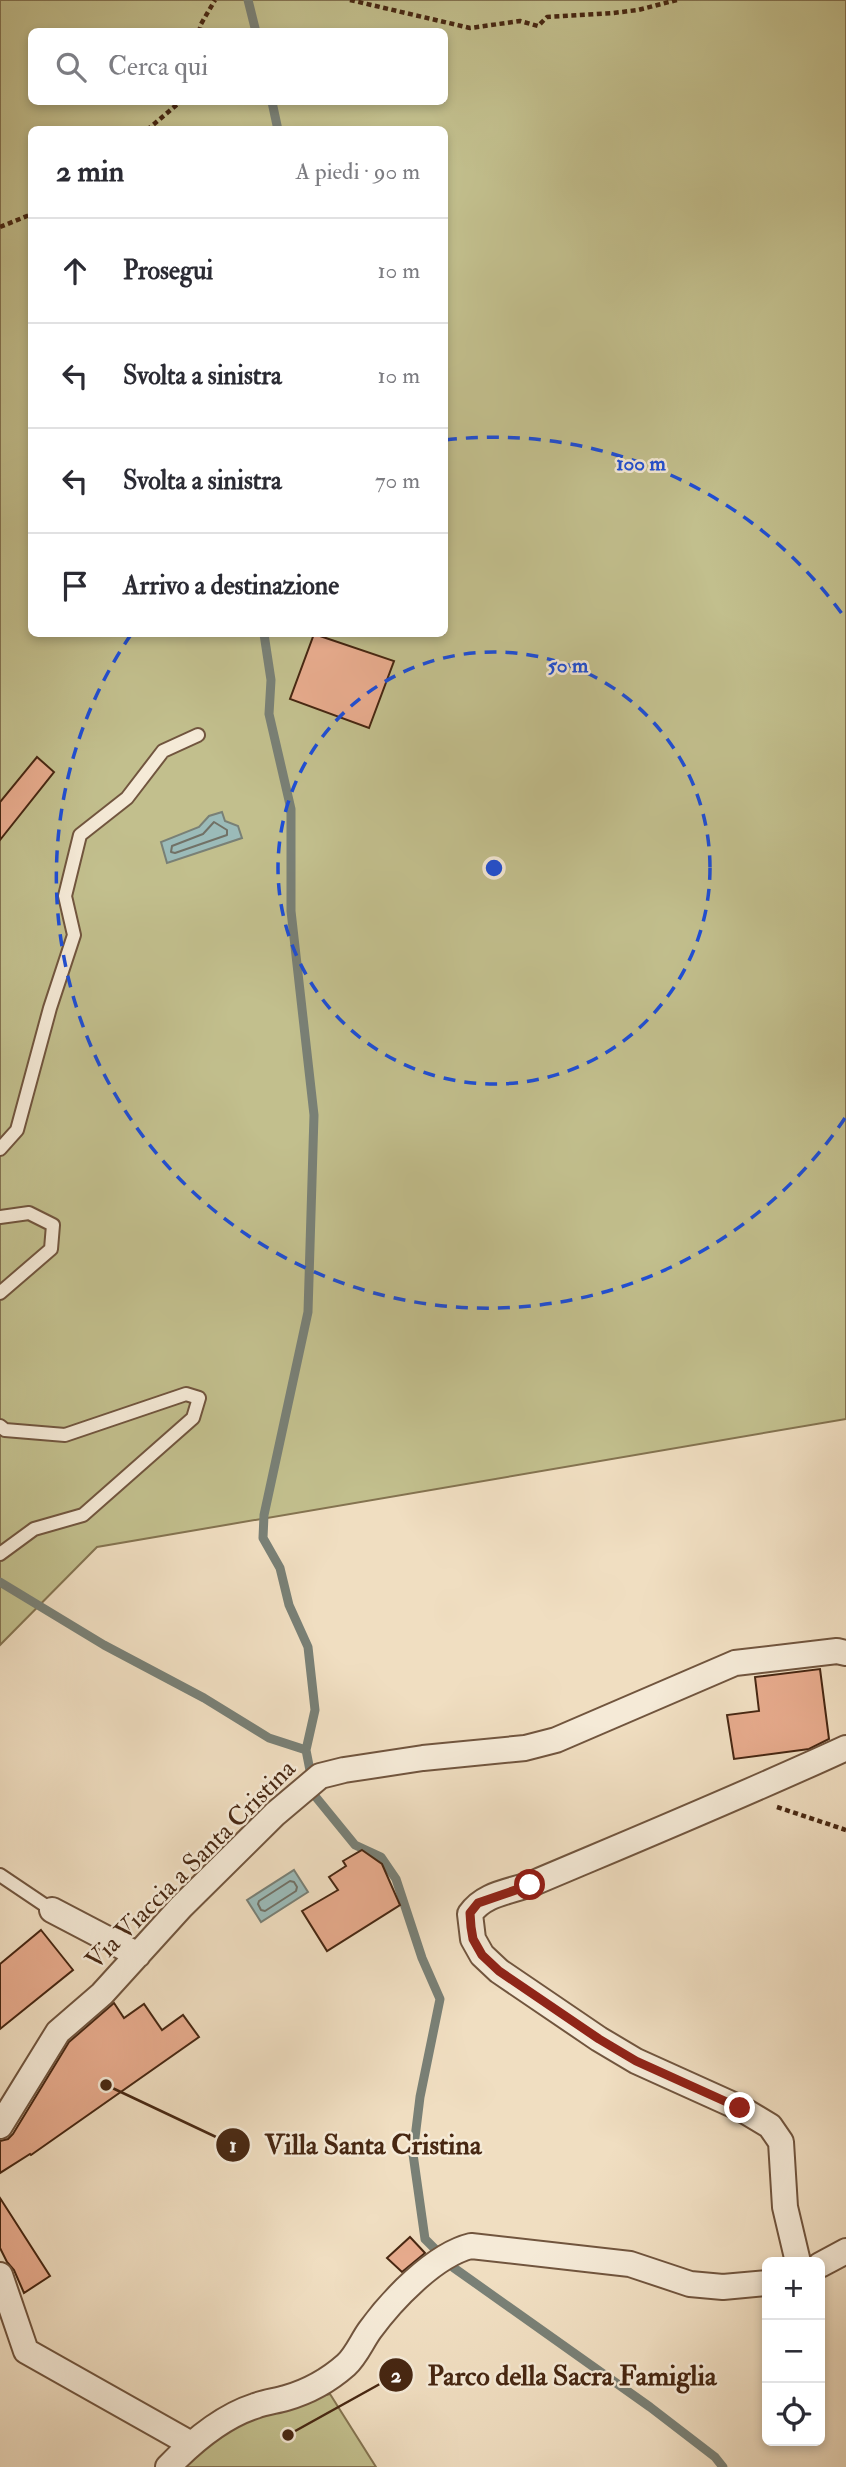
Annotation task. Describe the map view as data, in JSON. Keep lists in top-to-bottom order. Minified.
{"streets":{"street":["Via Viaccia a Santa Cristina"]},"places":["Villa Santa Cristina","Parco della Sacra Famiglia"],"page":{"search":"Cerca qui","heading":["2 min","A piedi · 90 m"],"list":[["Prosegui","10 m"],["Svolta a sinistra","10 m"],["Svolta a sinistra","70 m"],"Arrivo a destinazione"],"map_buttons":["+","−"]},"rings":["100 m","50 m"]}
